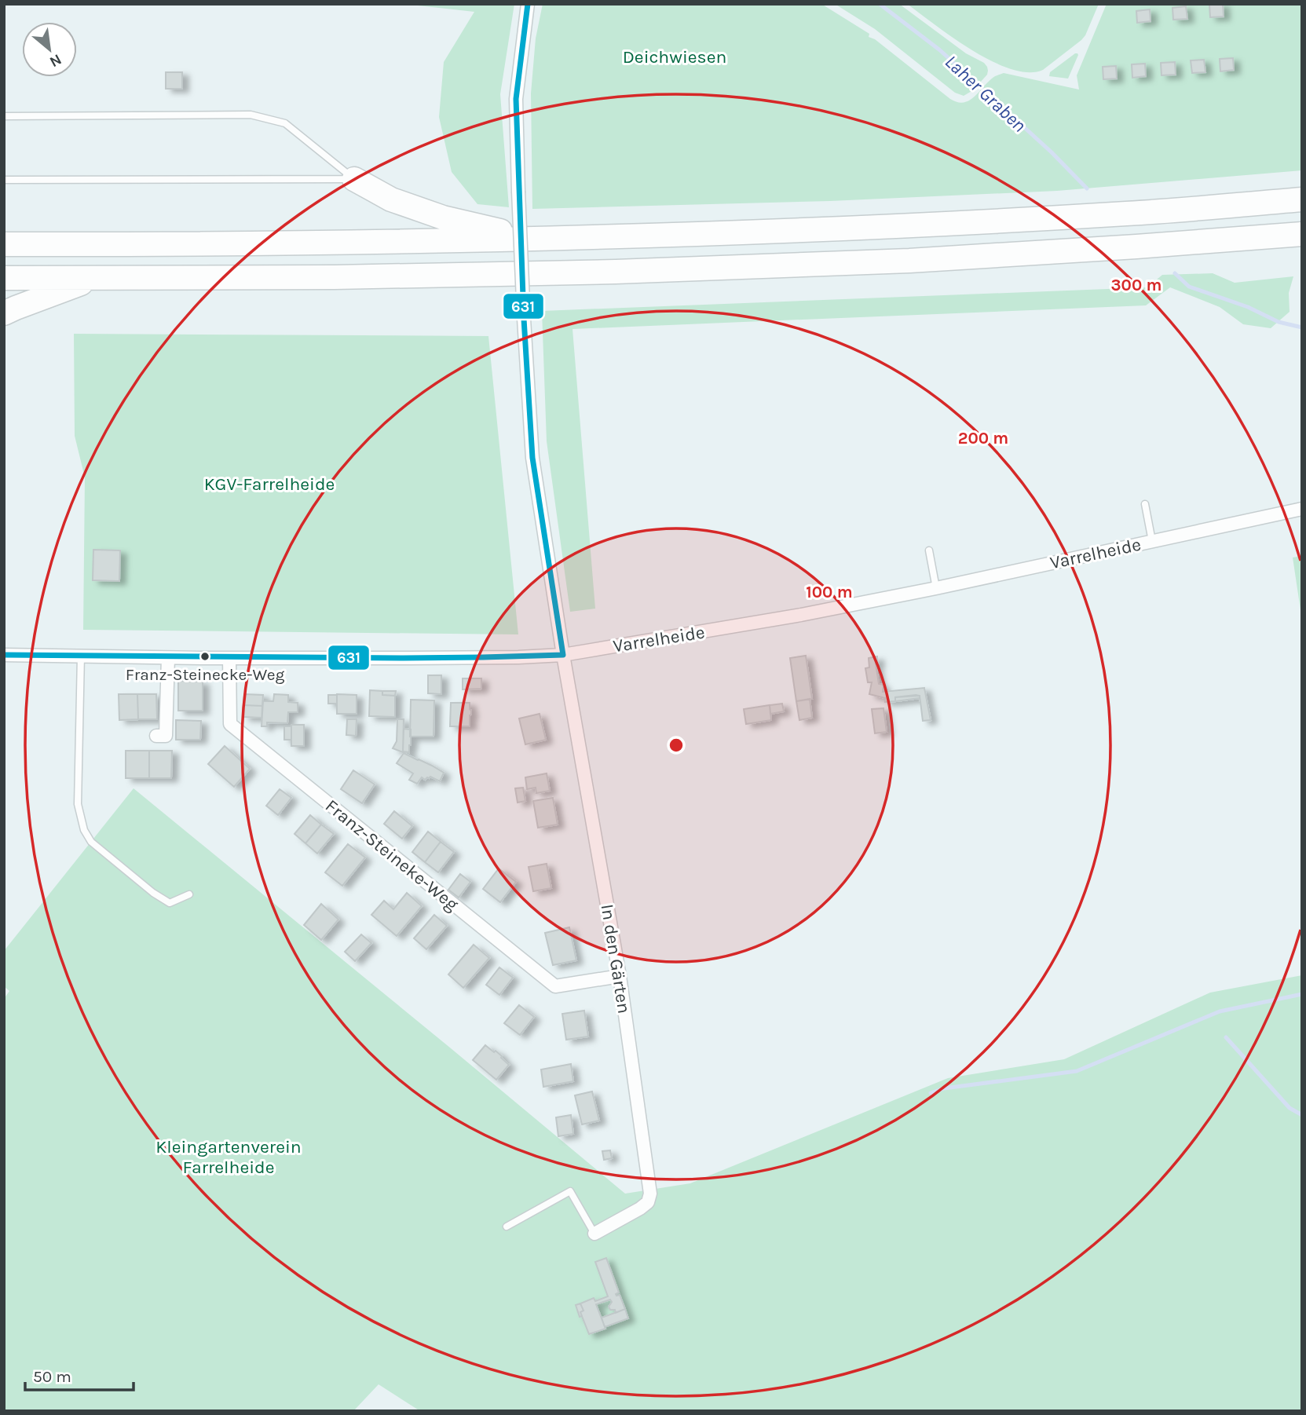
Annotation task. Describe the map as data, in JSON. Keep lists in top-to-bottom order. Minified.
{"streets":{"street":["Varrelheide","Franz-Steineke-Weg","In den Gärten"]},"crossings":[["Varrelheide","Franz-Steineke-Weg"],["Varrelheide","In den Gärten"],["Franz-Steineke-Weg","In den Gärten"]],"water":["Laher Graben"],"parks":["Deichwiesen","KGV-Farrelheide","Kleingartenverein Farrelheide"],"places":["Franz-Steinecke-Weg"],"lines":["transit line 631"],"scale_bar":"50 m","north":"bottom right","rings":["300 m","200 m","100 m"]}
